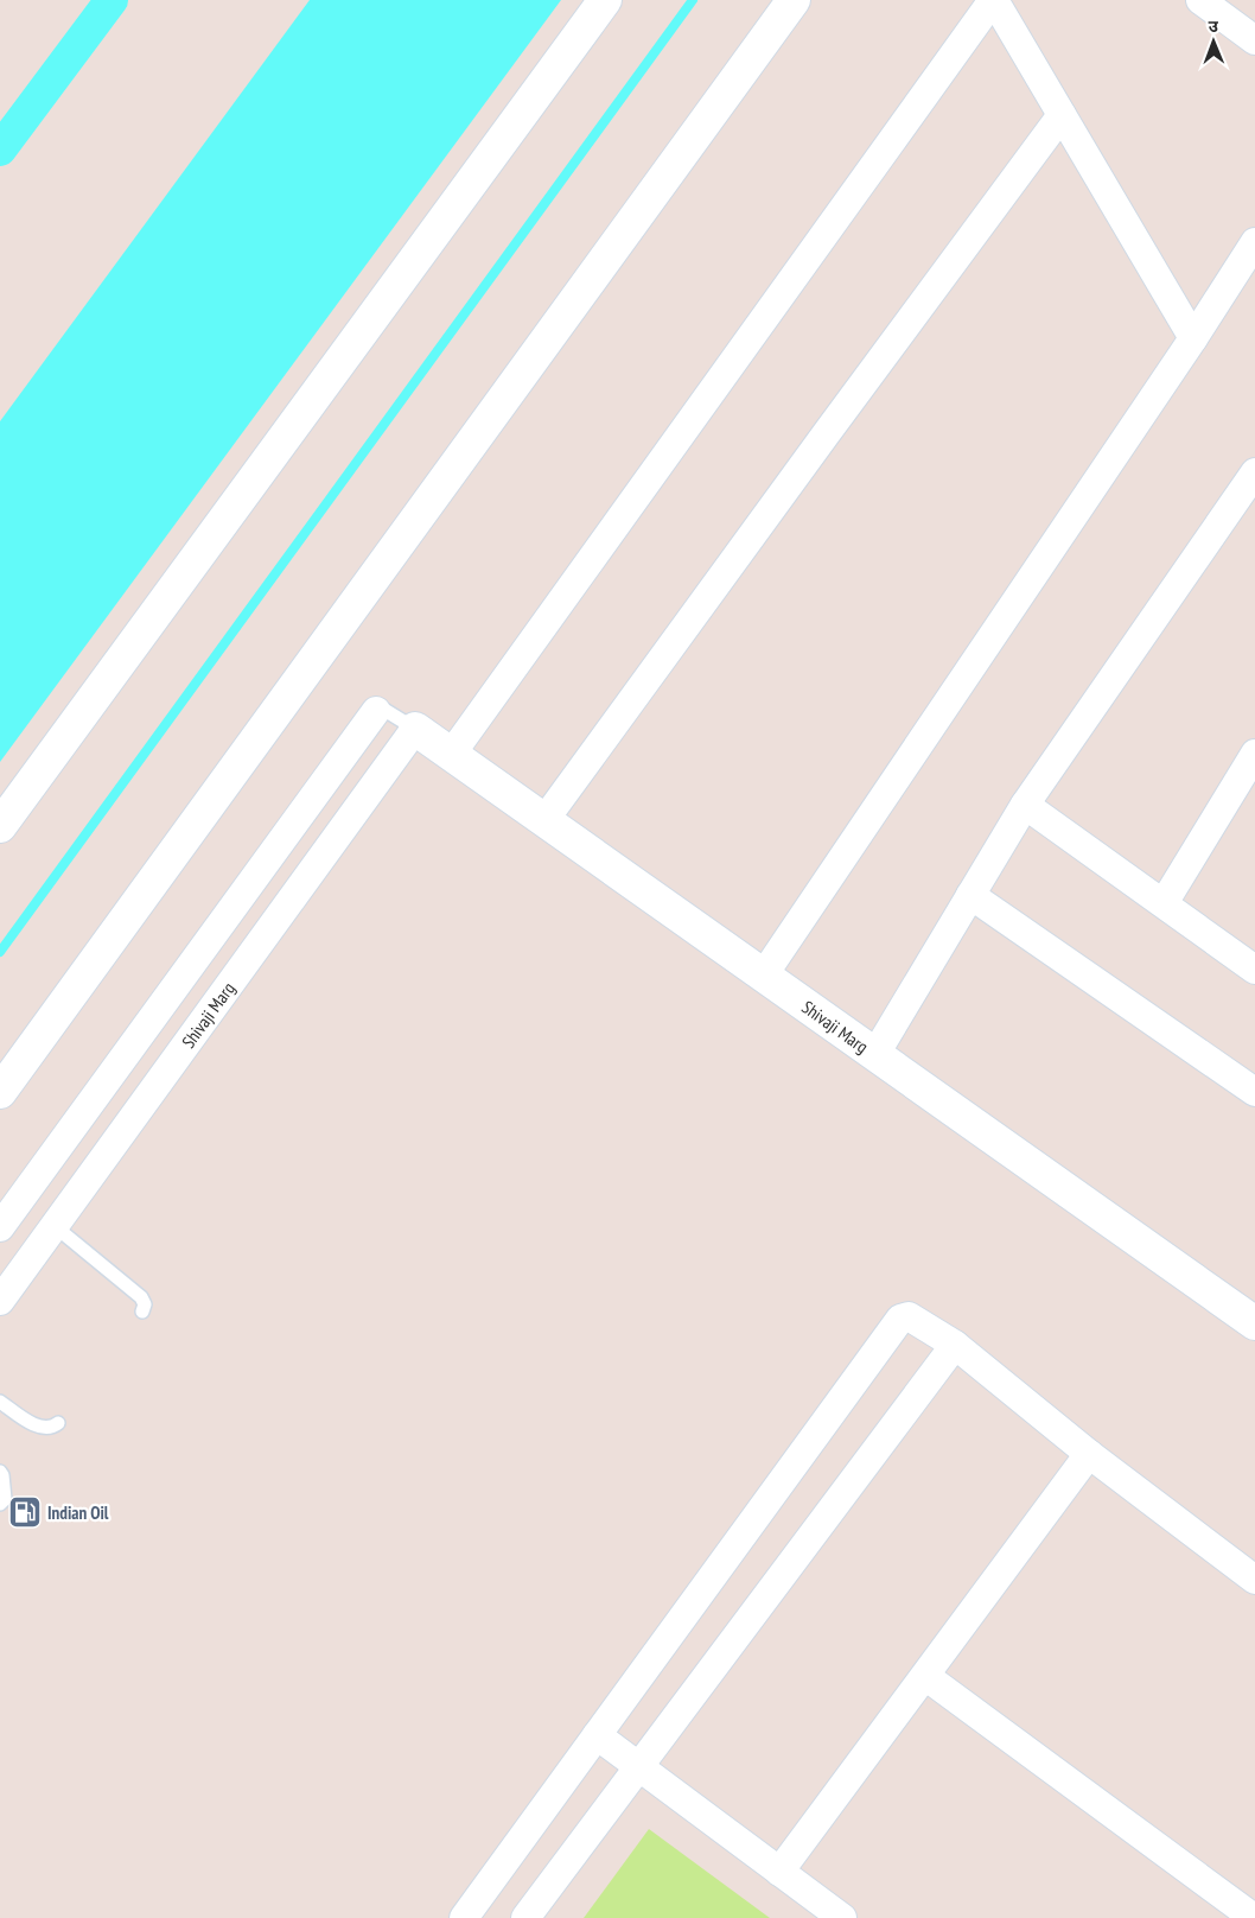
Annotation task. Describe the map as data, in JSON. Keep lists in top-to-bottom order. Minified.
{"streets":{"street":["Shivaji Marg"]},"places":{"fuel station":["Indian Oil"]},"north":"top"}
